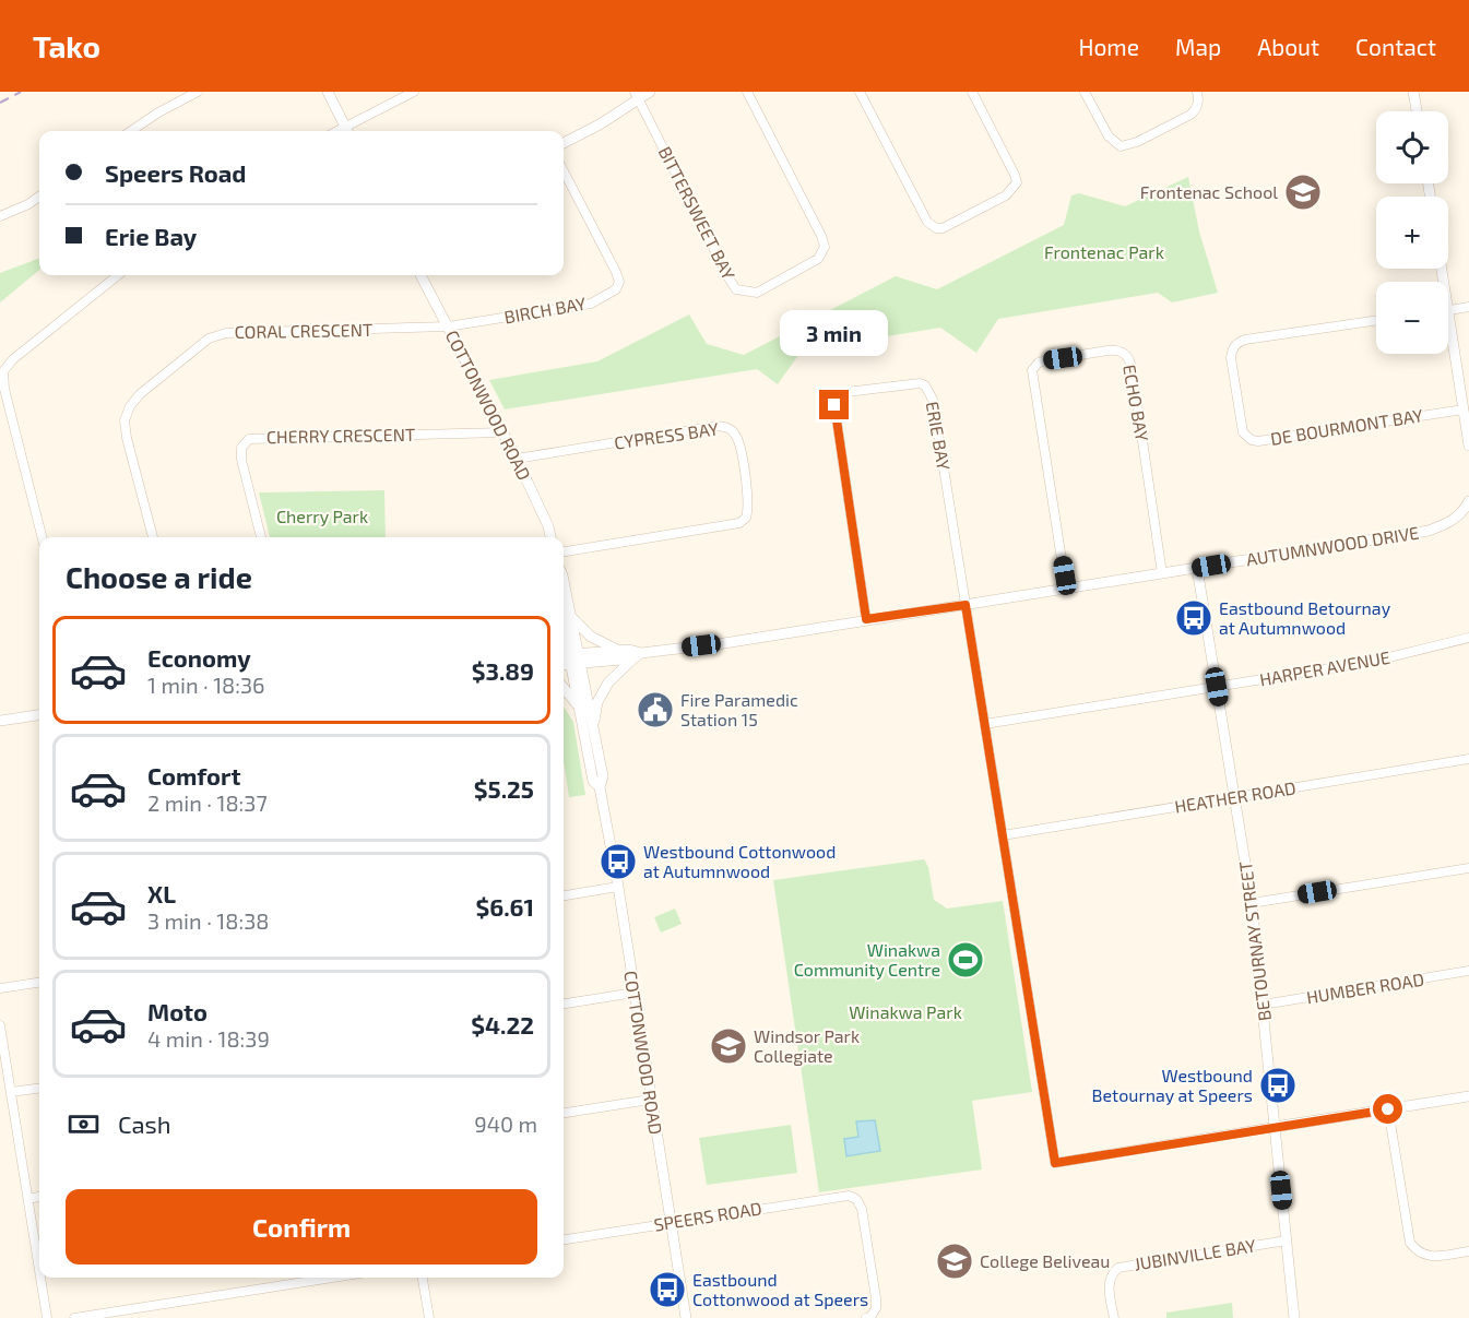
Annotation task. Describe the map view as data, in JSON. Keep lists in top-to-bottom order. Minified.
{"streets":{"street":["BITTERSWEET BAY","BIRCH BAY","CORAL CRESCENT","ECHO BAY","COTTONWOOD ROAD","DE BOURMONT BAY","CHERRY CRESCENT","CYPRESS BAY","ERIE BAY","AUTUMNWOOD DRIVE","HARPER AVENUE","HEATHER ROAD","BETOURNAY STREET","HUMBER ROAD","SPEERS ROAD","JUBINVILLE BAY"]},"crossings":[["BIRCH BAY","CORAL CRESCENT"],["BIRCH BAY","COTTONWOOD ROAD"],["CORAL CRESCENT","COTTONWOOD ROAD"],["ECHO BAY","AUTUMNWOOD DRIVE"],["COTTONWOOD ROAD","CHERRY CRESCENT"],["COTTONWOOD ROAD","CYPRESS BAY"],["COTTONWOOD ROAD","AUTUMNWOOD DRIVE"],["COTTONWOOD ROAD","SPEERS ROAD"],["ERIE BAY","AUTUMNWOOD DRIVE"],["AUTUMNWOOD DRIVE","BETOURNAY STREET"],["HARPER AVENUE","BETOURNAY STREET"],["HEATHER ROAD","BETOURNAY STREET"],["BETOURNAY STREET","HUMBER ROAD"],["BETOURNAY STREET","JUBINVILLE BAY"]],"parks":["Frontenac Park","Cherry Park","Winakwa Park"],"places":{"school or university":["Frontenac School","Windsor Park Collegiate","College Beliveau"],"bus stop":["Eastbound Betournay at Autumnwood","Westbound Cottonwood at Autumnwood","Westbound Betournay at Speers","Eastbound Cottonwood at Speers"],"public building":["Fire Paramedic Station 15"],"sports":["Winakwa Community Centre"]},"page":{"header":"Tako","nav":["Home","Map","About","Contact"],"map_buttons":["+","−"],"banner":["Speers Road","Erie Bay"],"bubble":"3 min","heading":"Choose a ride","list":[{"name":"Economy","note":"1 min · 18:36","value":"$3.89"},{"name":"Comfort","note":"2 min · 18:37","value":"$5.25"},{"name":"XL","note":"3 min · 18:38","value":"$6.61"},{"name":"Moto","note":"4 min · 18:39","value":"$4.22"}],"pay":["Cash","940 m"],"buttons":"Confirm"}}
